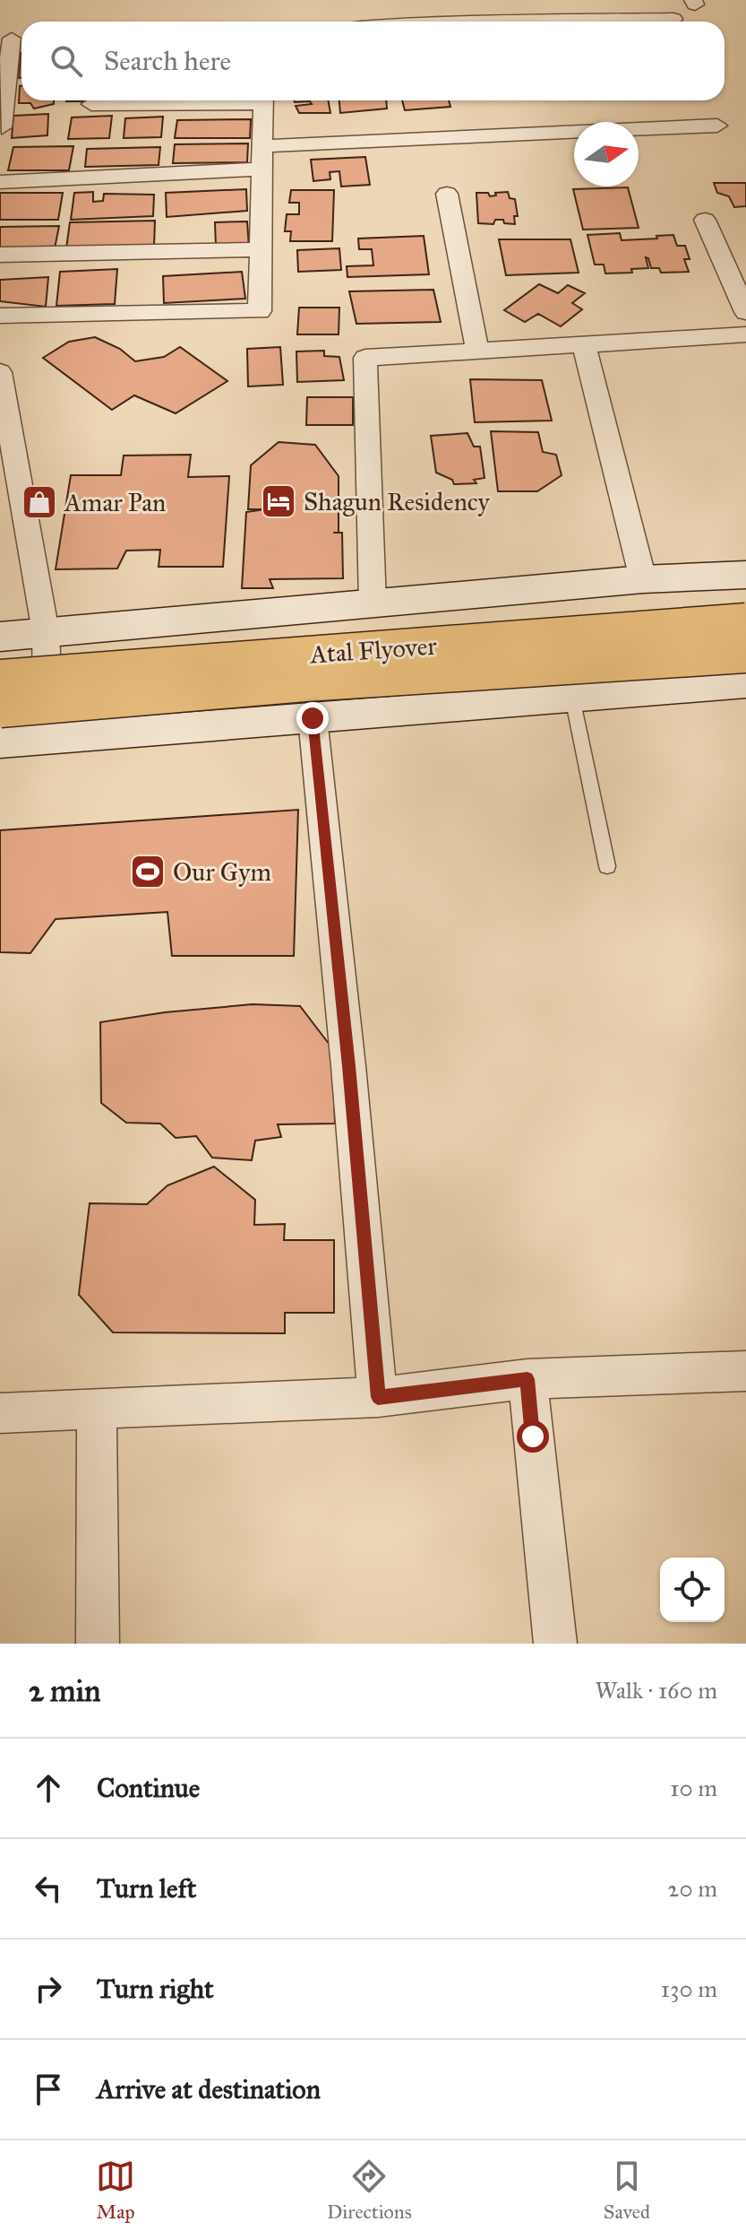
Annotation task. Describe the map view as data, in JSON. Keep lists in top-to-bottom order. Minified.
{"streets":{"main road":["Atal Flyover"]},"places":{"hotel":["Shagun Residency"],"shop":["Amar Pan"],"sports":["Our Gym"]},"north":"right","page":{"search":"Search here","heading":["2 min","Walk · 160 m"],"list":[["Continue","10 m"],["Turn left","20 m"],["Turn right","130 m"],"Arrive at destination"],"nav":["Map","Directions","Saved"]}}
